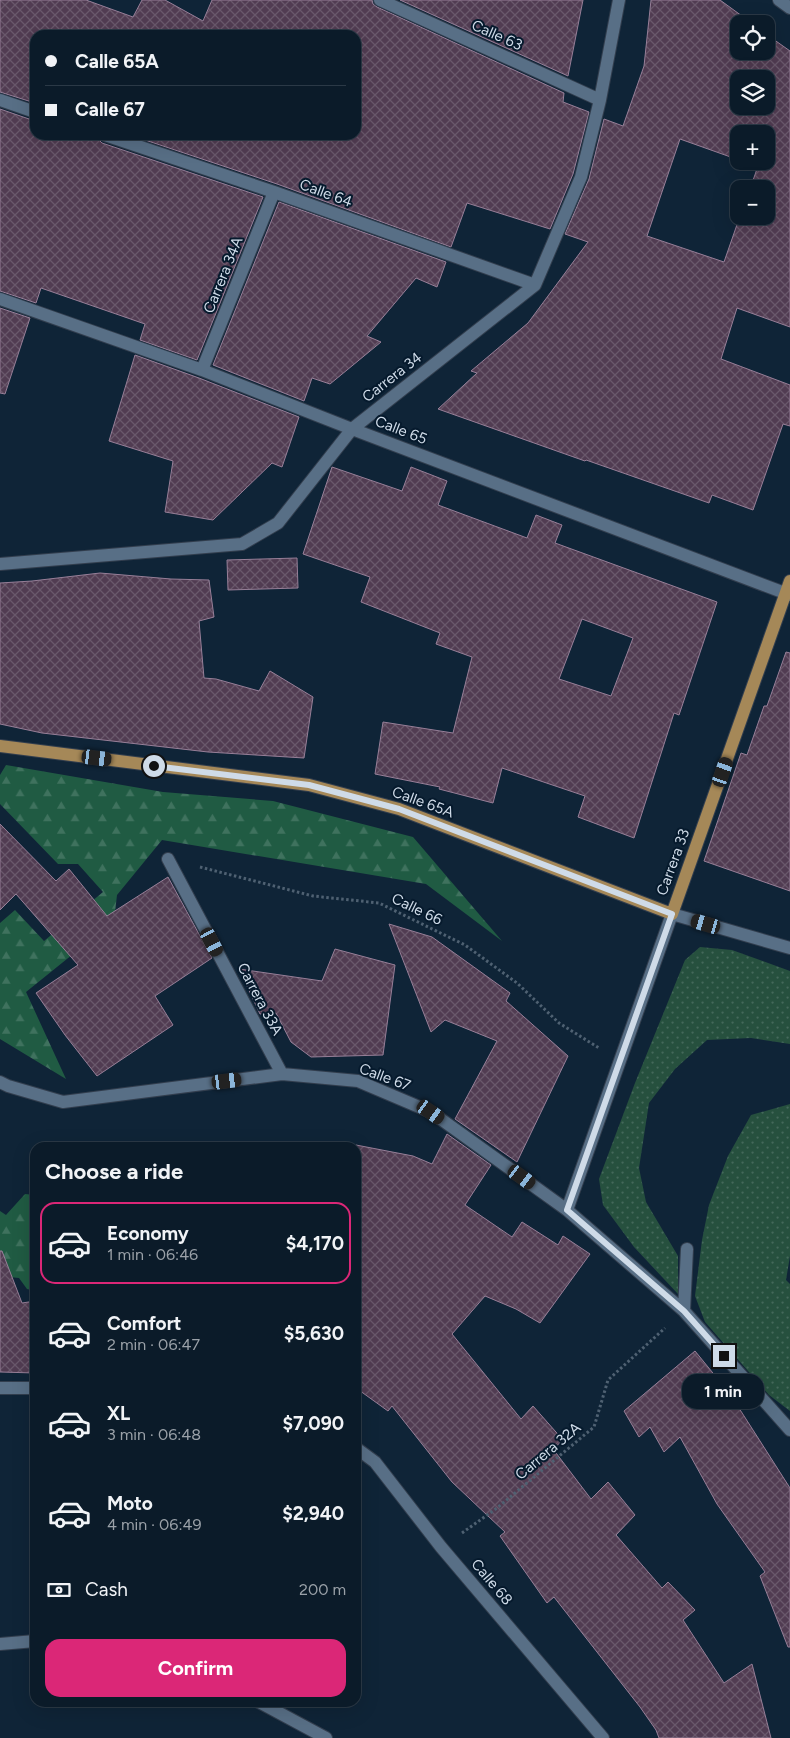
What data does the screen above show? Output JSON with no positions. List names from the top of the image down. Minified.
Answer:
{"streets":{"main road":["Calle 65A","Carrera 33"],"street":["Calle 63","Calle 64","Carrera 34A","Carrera 34","Calle 65","Carrera 33A","Calle 67","Calle 68"],"path":["Calle 66","Carrera 32A"]},"crossings":[["Calle 63","Carrera 34"],["Calle 64","Carrera 34A"],["Calle 64","Carrera 34"],["Carrera 34A","Calle 65"],["Carrera 34","Calle 65"],["Calle 65","Carrera 33"],["Calle 65A","Carrera 33"],["Carrera 33","Calle 66"],["Carrera 33","Calle 67"],["Calle 66","Carrera 33A"],["Carrera 33A","Calle 67"],["Calle 67","Carrera 32A"],["Carrera 32A","Calle 68"]],"page":{"map_buttons":["+","−"],"banner":["Calle 65A","Calle 67"],"heading":"Choose a ride","list":[{"name":"Economy","note":"1 min · 06:46","value":"$4,170"},{"name":"Comfort","note":"2 min · 06:47","value":"$5,630"},{"name":"XL","note":"3 min · 06:48","value":"$7,090"},{"name":"Moto","note":"4 min · 06:49","value":"$2,940"}],"bubble":"1 min","pay":["Cash","200 m"],"buttons":"Confirm"}}
